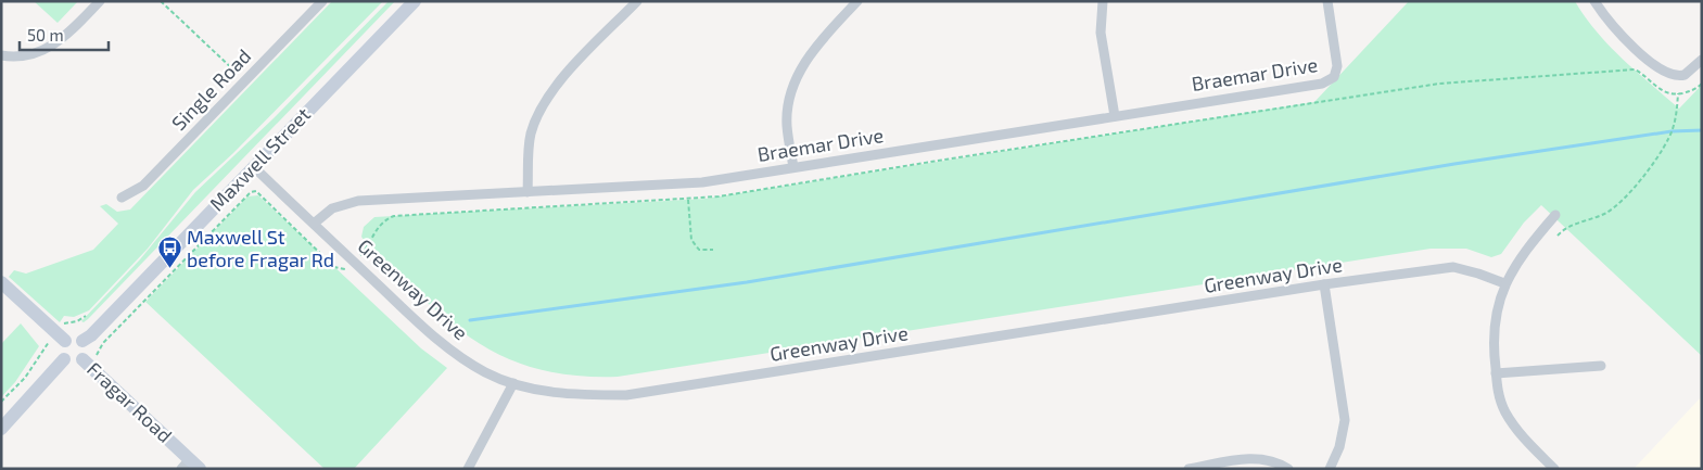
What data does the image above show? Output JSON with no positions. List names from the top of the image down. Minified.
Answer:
{"streets":{"main road":["Maxwell Street","Fragar Road"],"street":["Braemar Drive","Single Road","Greenway Drive"]},"crossings":[["Braemar Drive","Greenway Drive"],["Maxwell Street","Greenway Drive"],["Maxwell Street","Fragar Road"]],"places":{"bus stop":["Maxwell St before Fragar Rd"]},"scale_bar":"50 m"}
